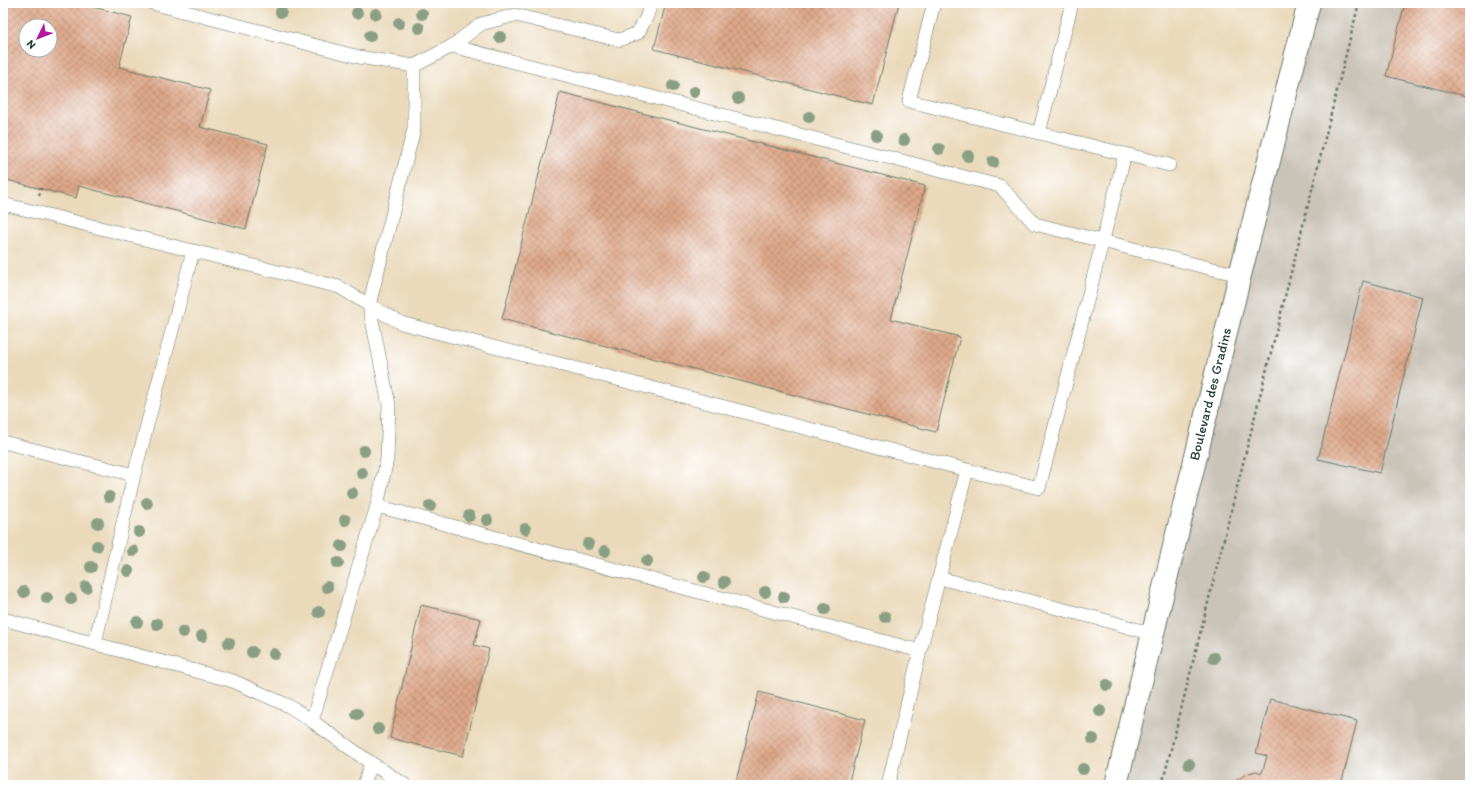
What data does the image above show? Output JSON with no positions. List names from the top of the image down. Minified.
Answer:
{"streets":{"street":["Boulevard des Gradins"]},"north":"bottom left"}
